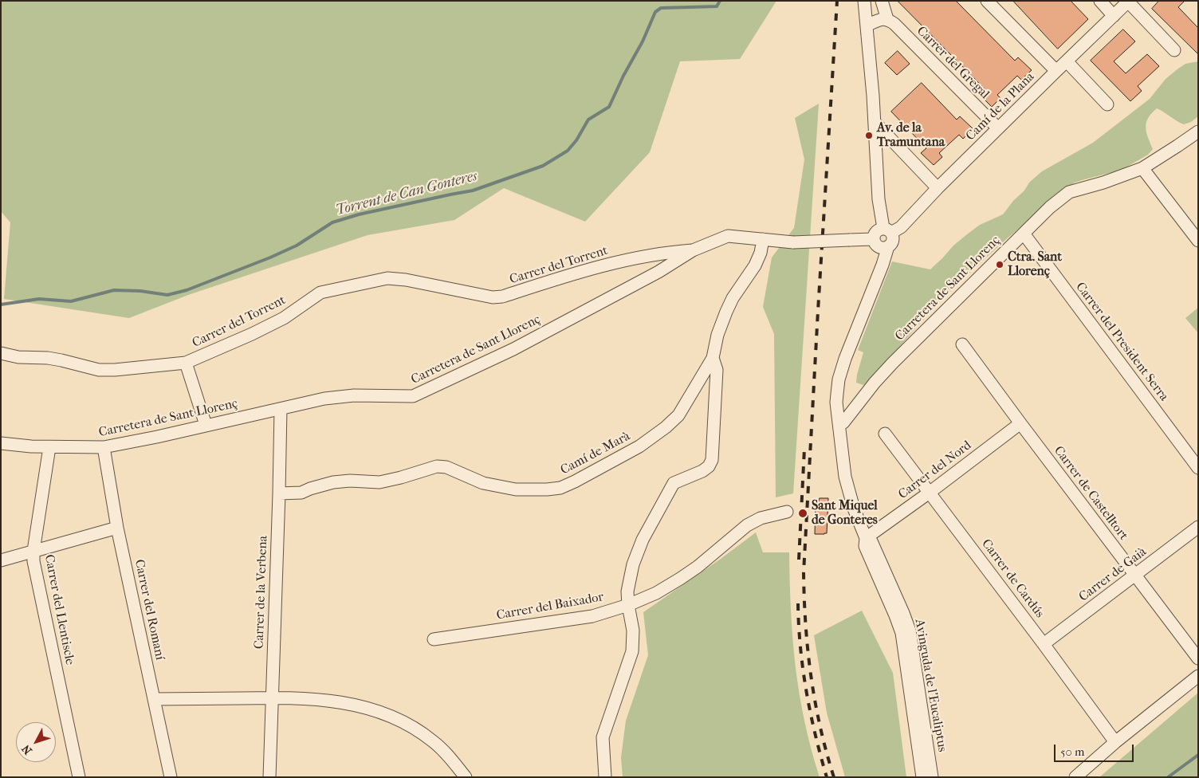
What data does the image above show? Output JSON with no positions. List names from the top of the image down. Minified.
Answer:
{"streets":{"street":["Carrer del Gregal","Camí de la Plana","Carrer del Torrent","Carretera de Sant Llorenç","Carrer del President Serra","Camí de Marà","Carrer del Nord","Carrer de Castelltort","Carrer de Gaià","Carrer de Cardús","Carrer de la Verbena","Carrer del Baixador","Carrer del Llentiscle","Carrer del Romaní","Avinguda de l'Eucaliptus"]},"crossings":[["Carrer del Gregal","Camí de la Plana"],["Camí de la Plana","Carretera de Sant Llorenç"],["Carrer del Torrent","Carretera de Sant Llorenç"],["Carretera de Sant Llorenç","Carrer del President Serra"],["Carretera de Sant Llorenç","Camí de Marà"],["Carretera de Sant Llorenç","Carrer de la Verbena"],["Carretera de Sant Llorenç","Carrer del Llentiscle"],["Carretera de Sant Llorenç","Carrer del Romaní"],["Carretera de Sant Llorenç","Avinguda de l'Eucaliptus"],["Camí de Marà","Carrer de la Verbena"],["Carrer del Nord","Carrer de Castelltort"],["Carrer del Nord","Carrer de Cardús"],["Carrer del Nord","Avinguda de l'Eucaliptus"],["Carrer de Castelltort","Carrer de Gaià"],["Carrer de Gaià","Carrer de Cardús"]],"water":["Torrent de Can Gonteres"],"places":["Av. de la Tramuntana","Ctra. Sant Llorenç","Sant Miquel de Gonteres"],"scale_bar":"50 m","north":"bottom left"}
